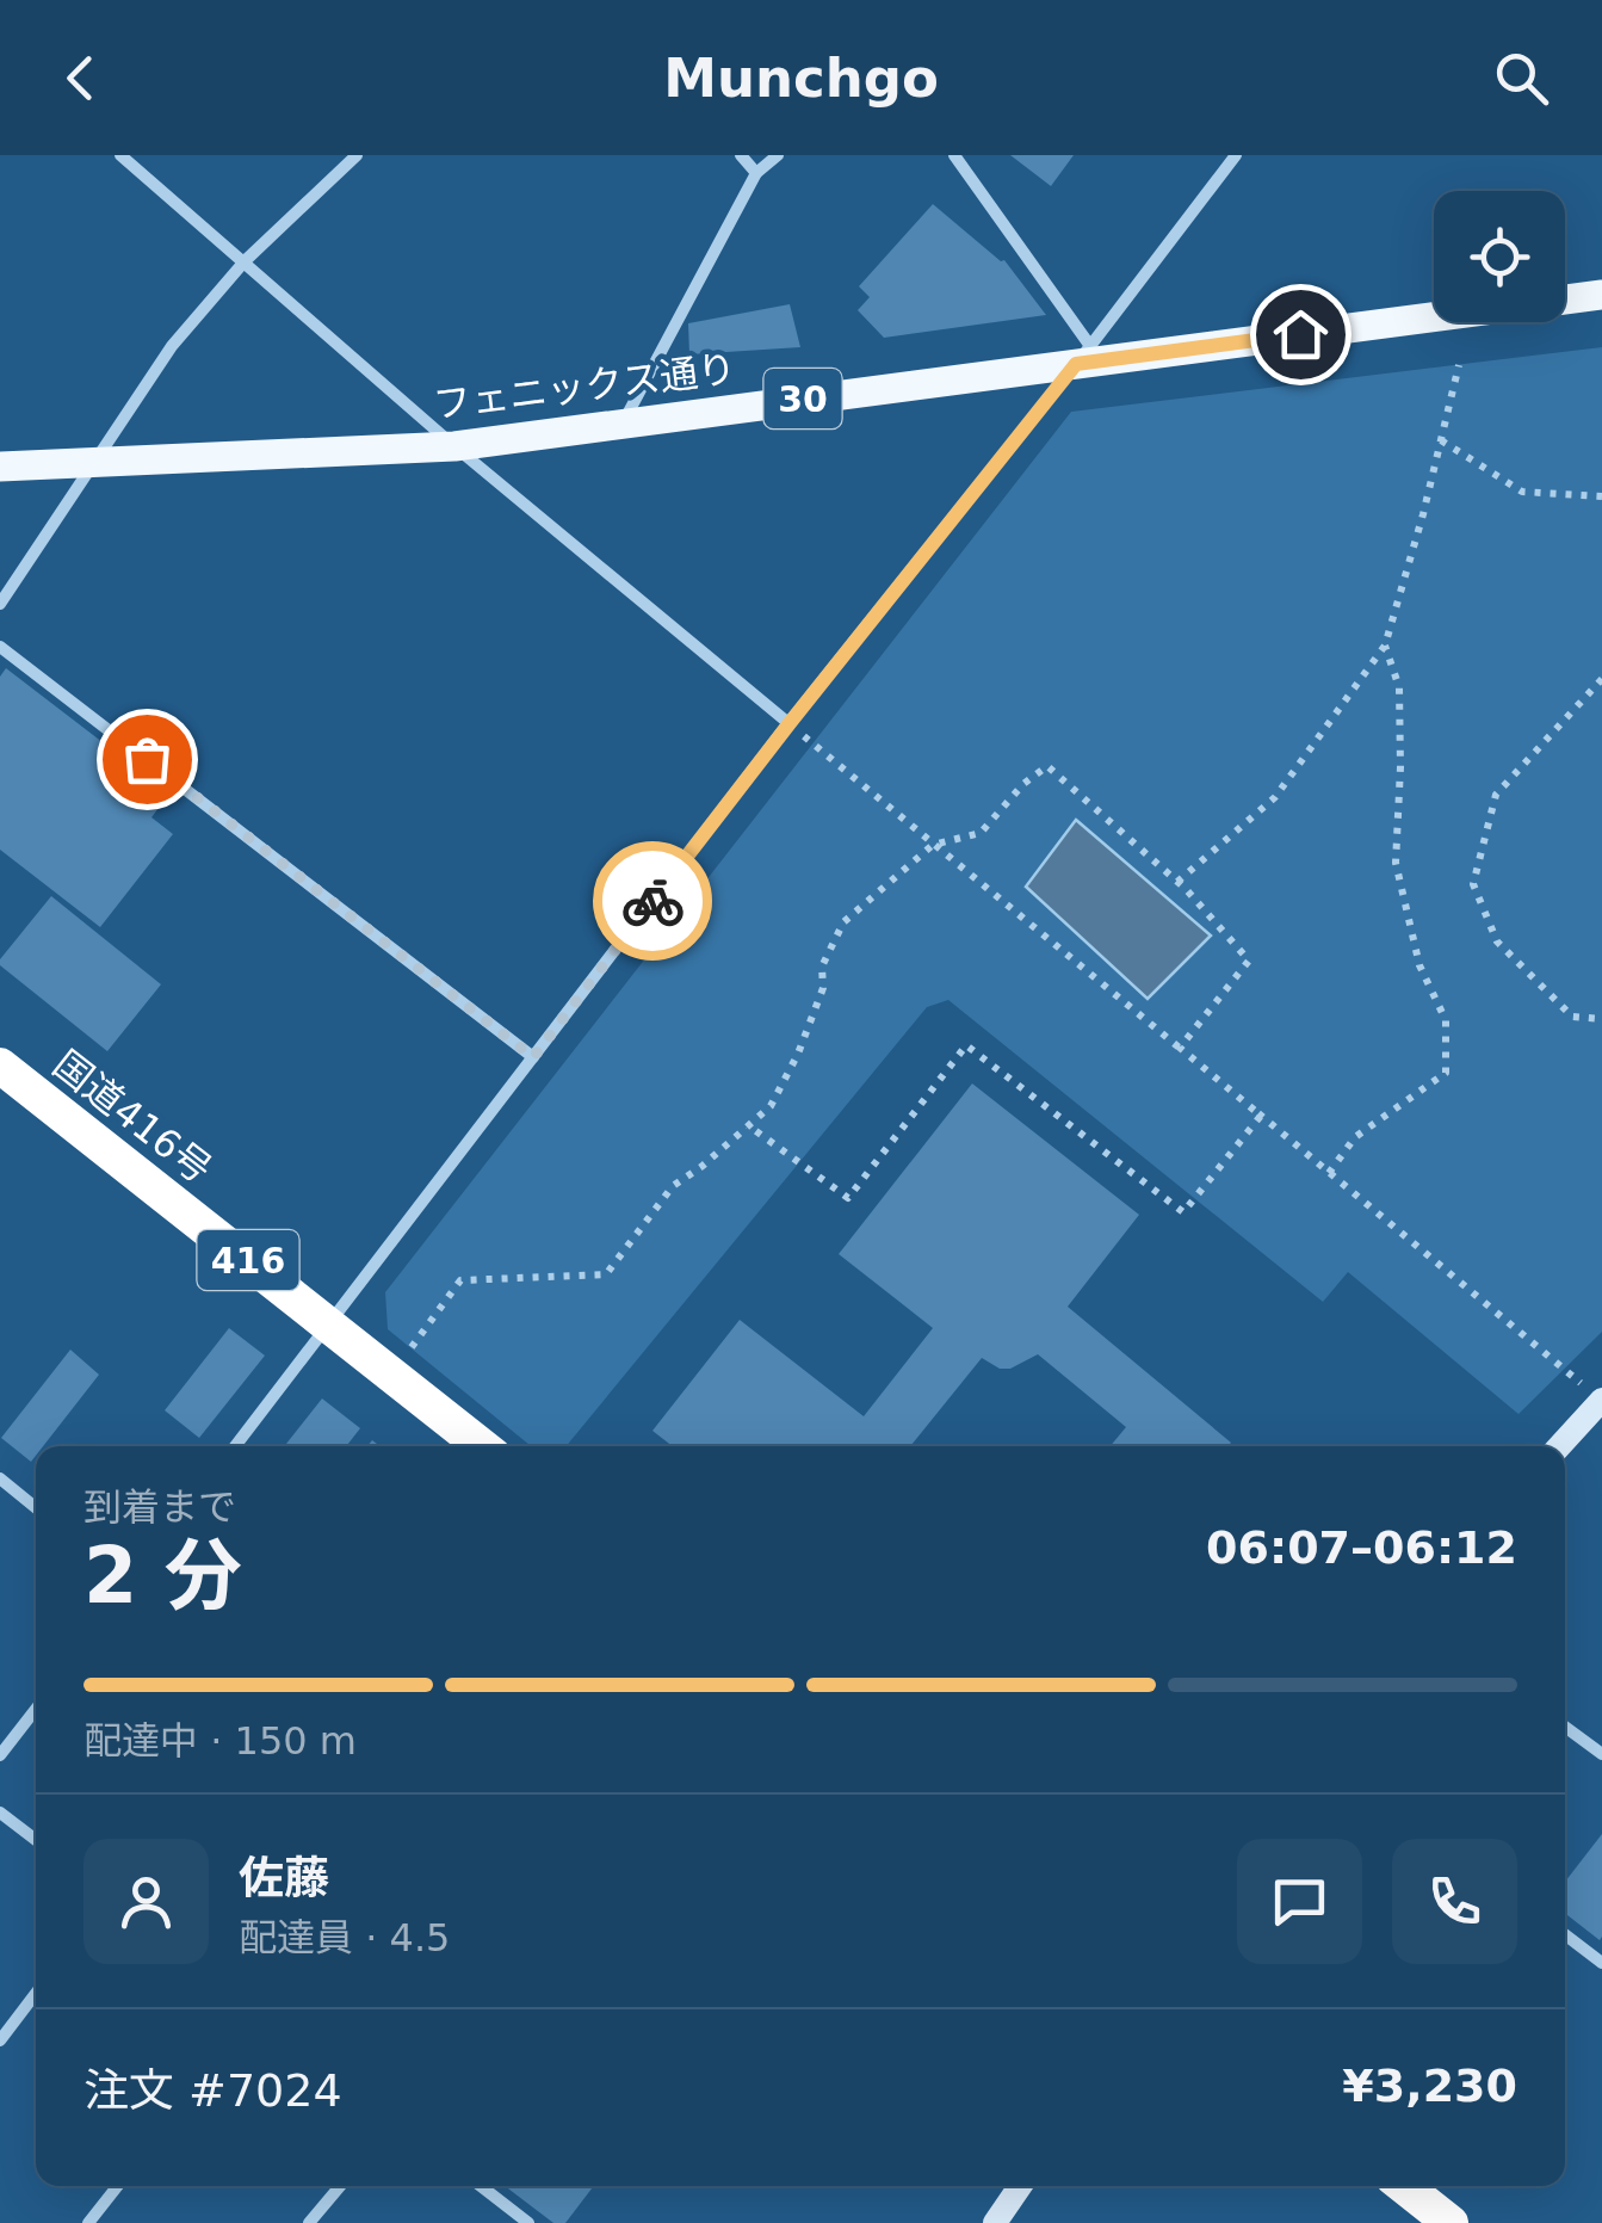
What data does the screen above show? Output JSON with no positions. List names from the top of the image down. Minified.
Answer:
{"streets":{"highway":["国道416号","416"],"main road":["フェニックス通り","30"]},"page":{"header":"Munchgo","heading":["2 分","到着まで","06:07–06:12"],"panel":["佐藤","配達員 · 4.5","注文 #7024","¥3,230"],"bar":"配達中 · 150 m"}}
